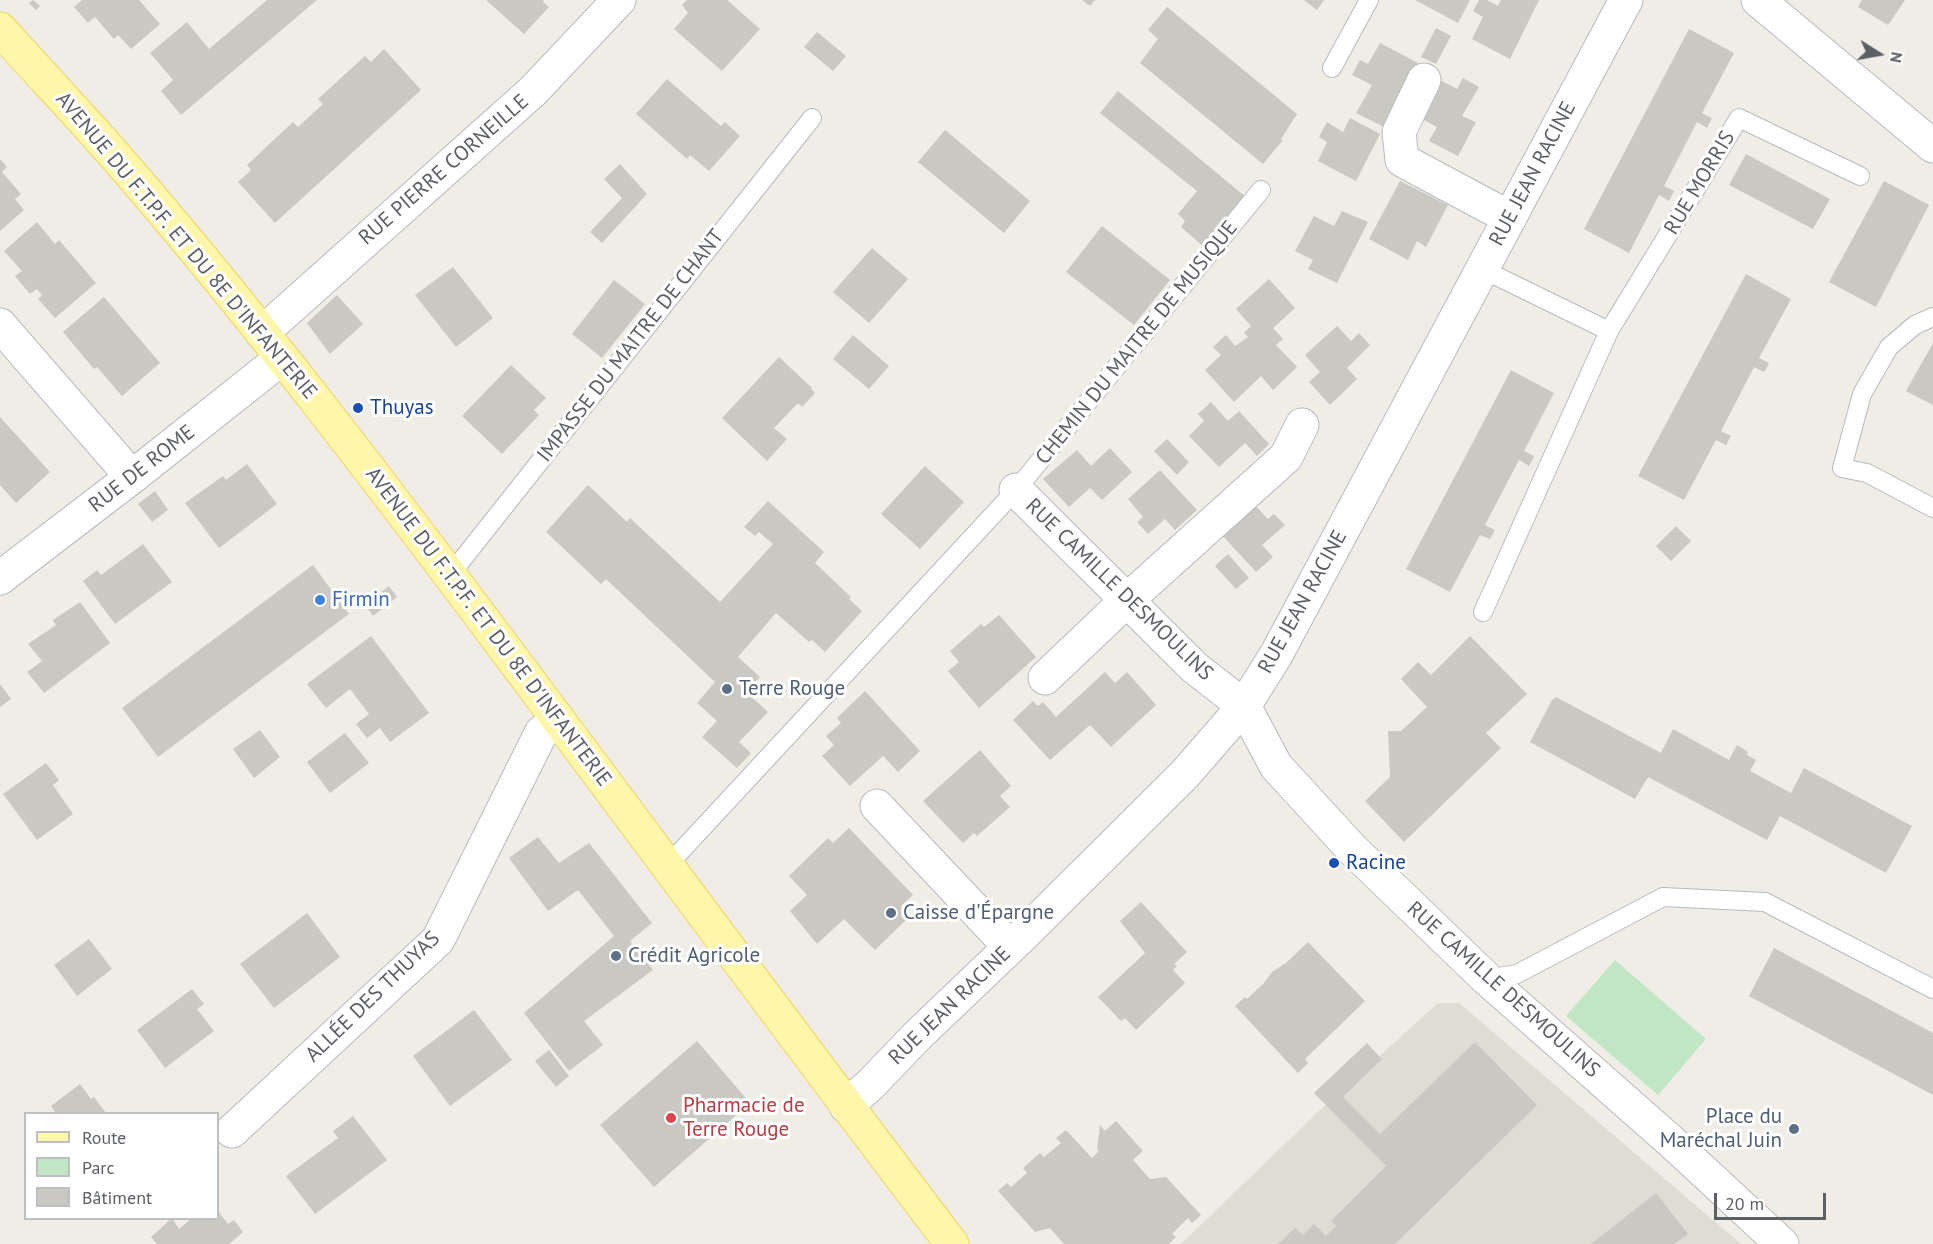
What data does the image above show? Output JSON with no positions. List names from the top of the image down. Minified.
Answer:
{"streets":{"main road":["AVENUE DU F.T.P.F. ET DU 8E D'INFANTERIE"],"street":["RUE PIERRE CORNEILLE","RUE JEAN RACINE","RUE DE ROME","RUE CAMILLE DESMOULINS","ALLÉE DES THUYAS"],"lane":["RUE MORRIS","CHEMIN DU MAITRE DE MUSIQUE","IMPASSE DU MAITRE DE CHANT"]},"crossings":[["RUE PIERRE CORNEILLE","AVENUE DU F.T.P.F. ET DU 8E D'INFANTERIE"],["RUE JEAN RACINE","AVENUE DU F.T.P.F. ET DU 8E D'INFANTERIE"],["RUE JEAN RACINE","RUE CAMILLE DESMOULINS"],["AVENUE DU F.T.P.F. ET DU 8E D'INFANTERIE","CHEMIN DU MAITRE DE MUSIQUE"],["AVENUE DU F.T.P.F. ET DU 8E D'INFANTERIE","IMPASSE DU MAITRE DE CHANT"],["AVENUE DU F.T.P.F. ET DU 8E D'INFANTERIE","RUE DE ROME"],["AVENUE DU F.T.P.F. ET DU 8E D'INFANTERIE","ALLÉE DES THUYAS"],["CHEMIN DU MAITRE DE MUSIQUE","RUE CAMILLE DESMOULINS"]],"places":["Thuyas","Firmin","Terre Rouge","Racine","Caisse d'Épargne","Crédit Agricole","Pharmacie de Terre Rouge","Place du Maréchal Juin"],"legend":["Route","Parc","Bâtiment"],"scale_bar":"20 m","north":"right"}
